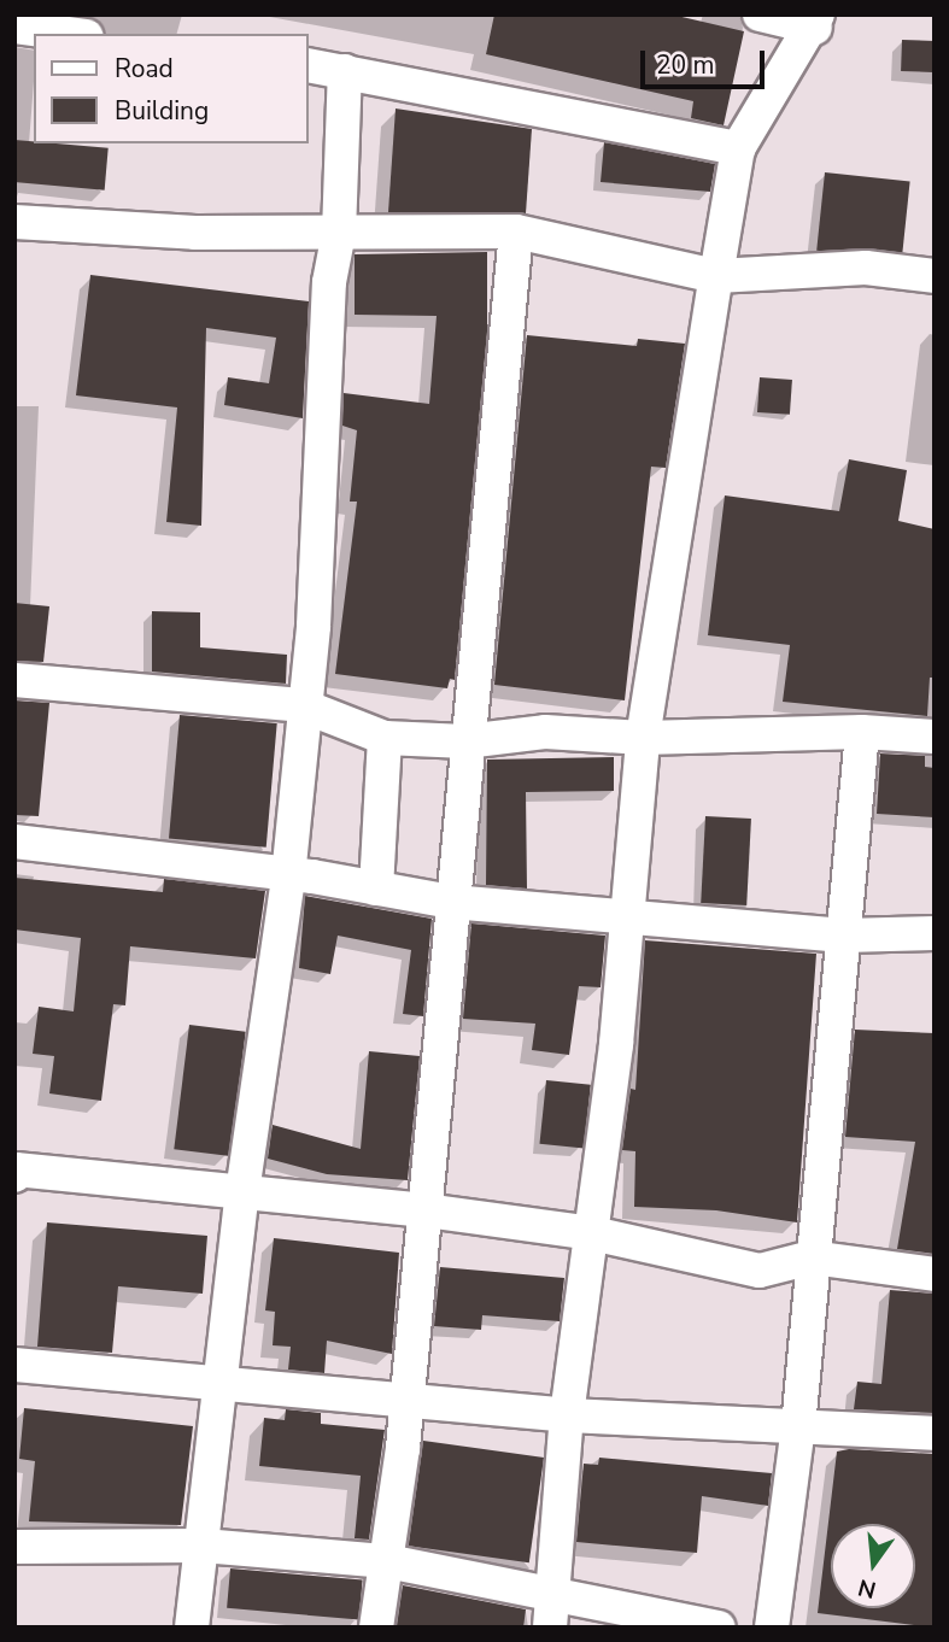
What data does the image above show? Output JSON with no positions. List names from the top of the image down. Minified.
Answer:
{"legend":["Road","Building"],"scale_bar":"20 m","north":"bottom"}
